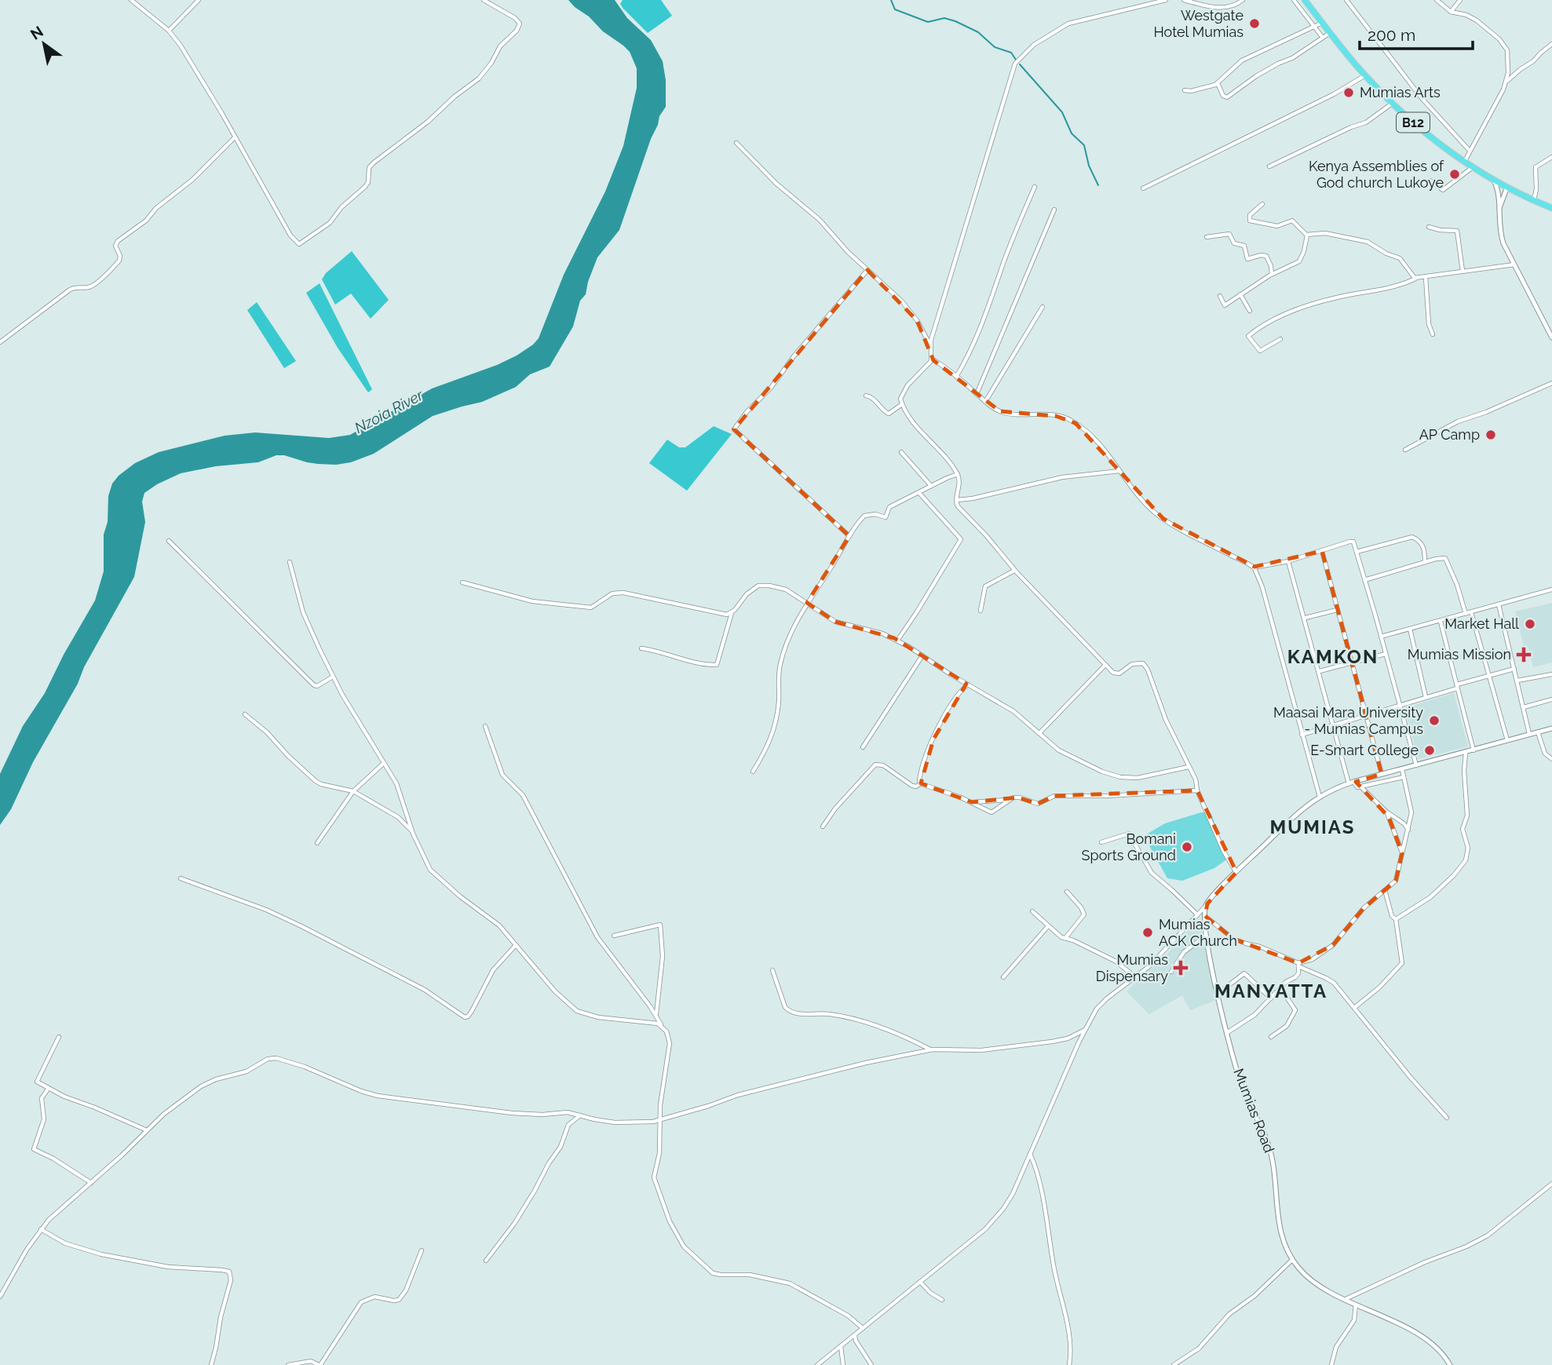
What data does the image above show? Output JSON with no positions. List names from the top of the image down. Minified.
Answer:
{"streets":{"highway":["B12"],"street":["Mumias Road"]},"districts":["KAMKON","MUMIAS","MANYATTA"],"water":["Nzoia River"],"places":{"other":["Westgate Hotel Mumias","Mumias Arts","Kenya Assemblies of God church Lukoye","AP Camp","Market Hall","Maasai Mara University - Mumias Campus","E-Smart College","Bomani Sports Ground","Mumias ACK Church"],"health":["Mumias Mission","Mumias Dispensary"]},"scale_bar":"200 m","north":"top left"}
